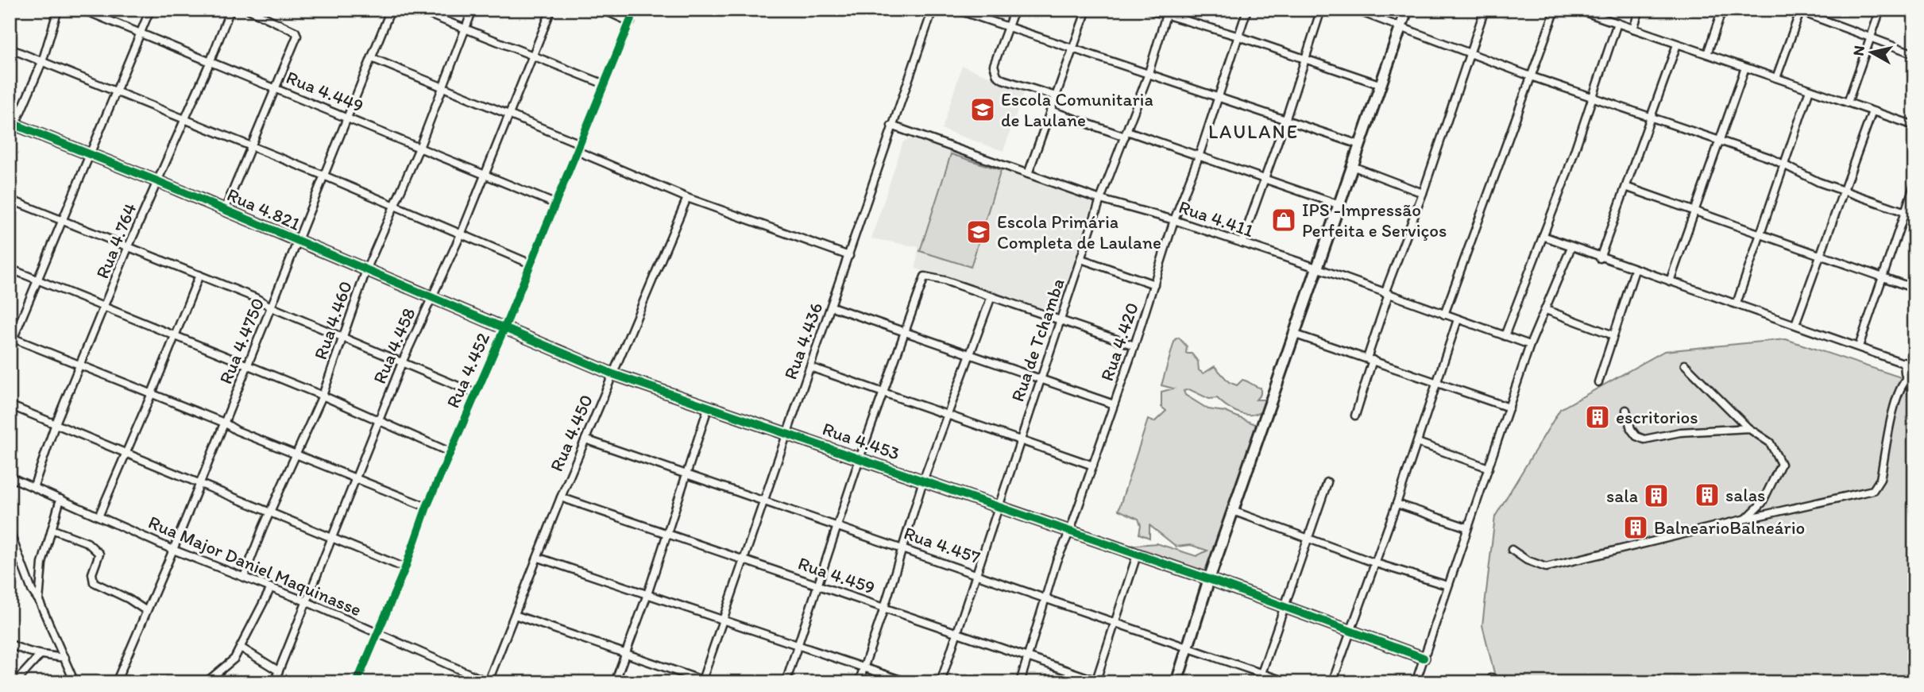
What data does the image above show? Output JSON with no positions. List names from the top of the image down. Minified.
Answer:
{"streets":{"street":["Rua 4.449","Rua 4.821","Rua 4.411","Rua 4.764","Rua 4.460","Rua de Tchamba","Rua 4.4750","Rua 4.436","Rua 4.420","Rua 4.458","Rua 4.452","Rua 4.450","Rua 4.453","Rua 4.457","Rua Major Daniel Maquinasse","Rua 4.459"]},"crossings":[["Rua 4.449","Rua 4.764"],["Rua 4.449","Rua 4.460"],["Rua 4.449","Rua 4.4750"],["Rua 4.449","Rua 4.458"],["Rua 4.449","Rua 4.452"],["Rua 4.821","Rua 4.764"],["Rua 4.821","Rua 4.460"],["Rua 4.821","Rua 4.4750"],["Rua 4.821","Rua 4.458"],["Rua 4.821","Rua 4.452"],["Rua 4.821","Rua 4.453"],["Rua 4.411","Rua de Tchamba"],["Rua 4.411","Rua 4.436"],["Rua 4.411","Rua 4.420"],["Rua 4.764","Rua Major Daniel Maquinasse"],["Rua 4.460","Rua Major Daniel Maquinasse"],["Rua de Tchamba","Rua 4.453"],["Rua de Tchamba","Rua 4.457"],["Rua de Tchamba","Rua 4.459"],["Rua 4.4750","Rua Major Daniel Maquinasse"],["Rua 4.436","Rua 4.453"],["Rua 4.436","Rua 4.457"],["Rua 4.436","Rua 4.459"],["Rua 4.420","Rua 4.453"],["Rua 4.420","Rua 4.457"],["Rua 4.420","Rua 4.459"],["Rua 4.458","Rua Major Daniel Maquinasse"],["Rua 4.452","Rua 4.453"],["Rua 4.452","Rua Major Daniel Maquinasse"],["Rua 4.450","Rua 4.453"],["Rua 4.450","Rua 4.457"],["Rua 4.450","Rua Major Daniel Maquinasse"],["Rua 4.450","Rua 4.459"]],"districts":["LAULANE"],"places":{"school or university":["Escola Comunitaria de Laulane","Escola Primária Completa de Laulane"],"shop":["IPS -Impressão Perfeita e Serviços"],"building":["escritorios","salas","sala","BalnearioBalneário"]},"north":"left"}
